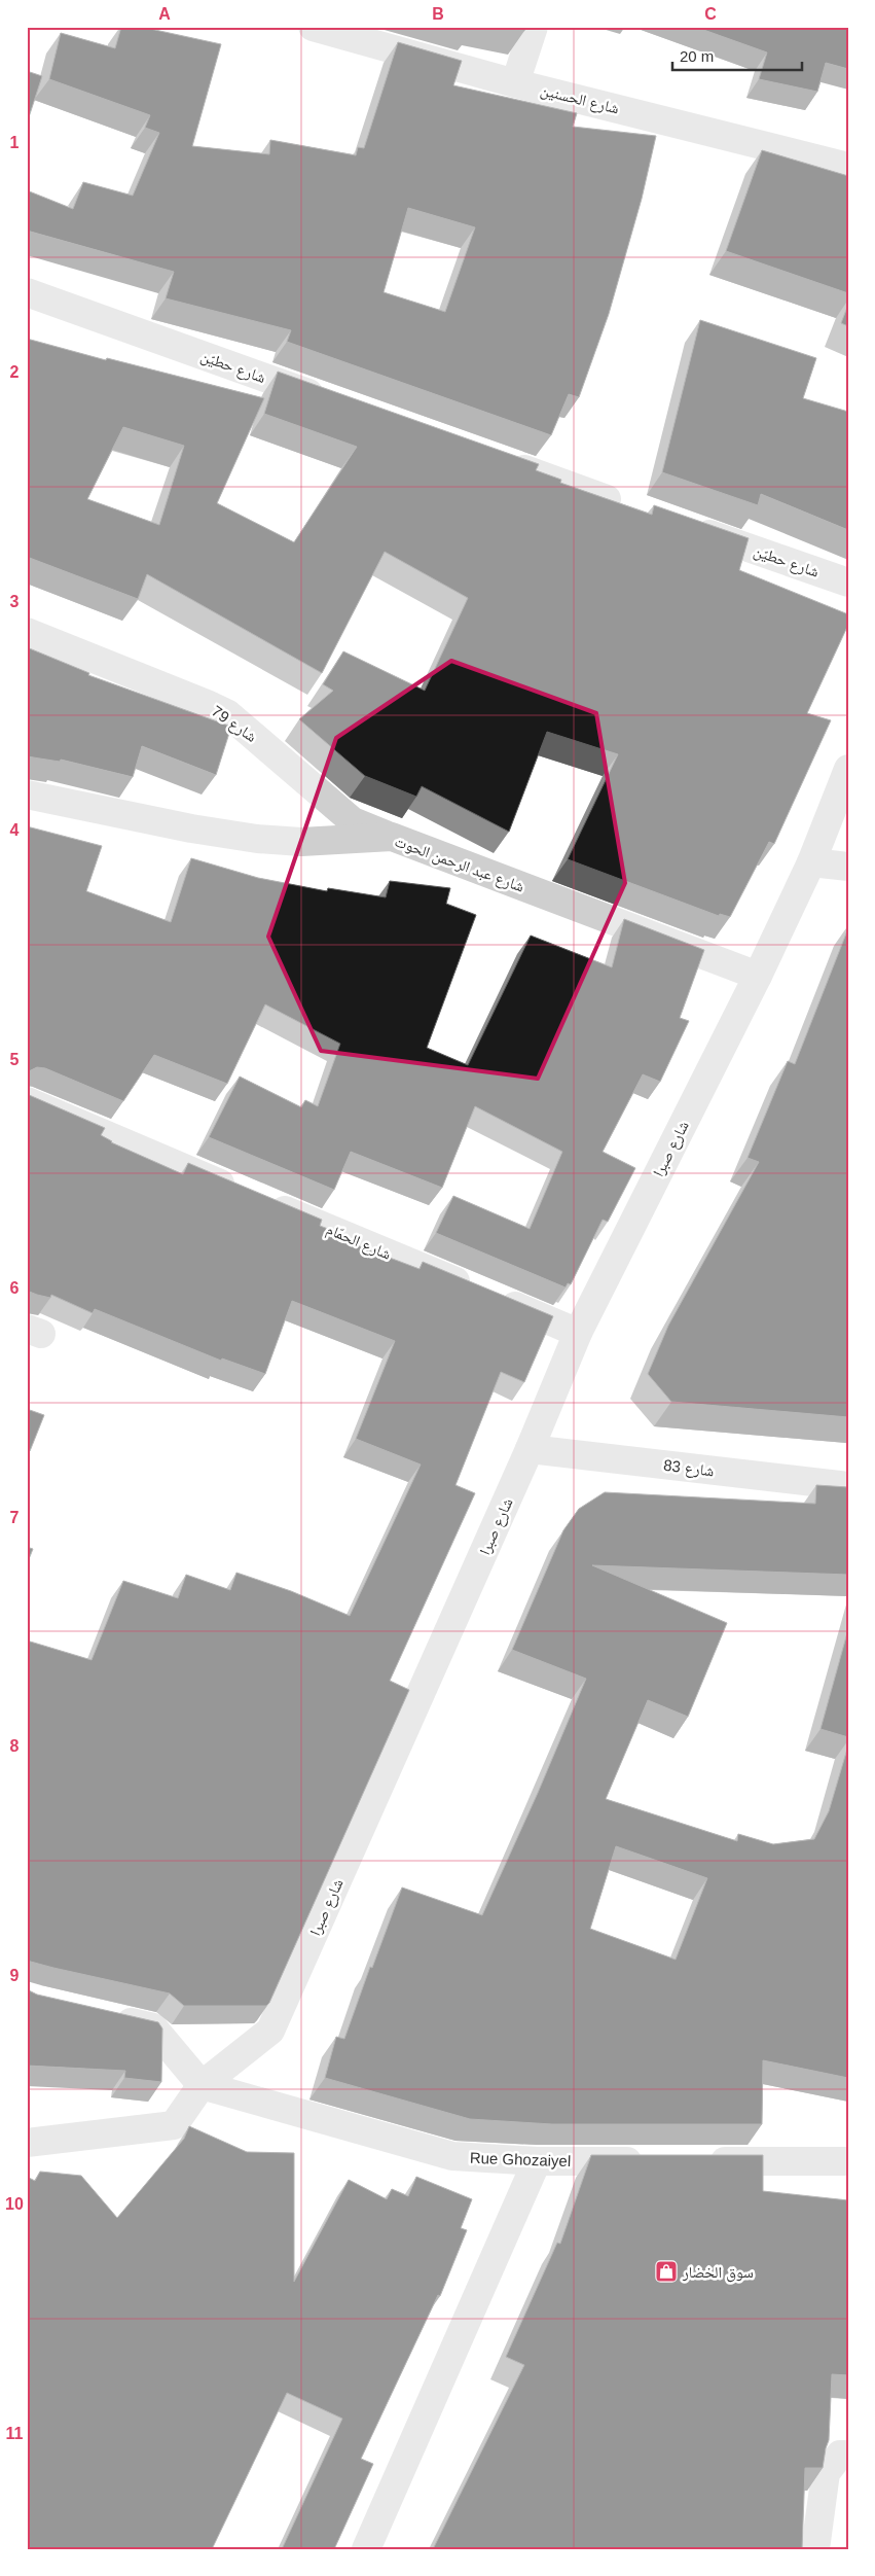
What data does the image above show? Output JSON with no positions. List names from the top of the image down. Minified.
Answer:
{"streets":{"street":["شارع الحسنين","شارع حطيّن","شارع 79","شارع عبد الرحمن الحوت","شارع صبرا","شارع الحمّام","شارع 83","Rue Ghozaiyel"]},"crossings":[["شارع 79","شارع عبد الرحمن الحوت"],["شارع عبد الرحمن الحوت","شارع صبرا"],["شارع صبرا","شارع الحمّام"],["شارع صبرا","شارع 83"],["شارع صبرا","Rue Ghozaiyel"]],"places":{"shop":["سوق الخضار"]},"scale_bar":"20 m","grid":{"columns":["A","B","C"],"rows":["1","2","3","4","5","6","7","8","9","10","11"]}}
